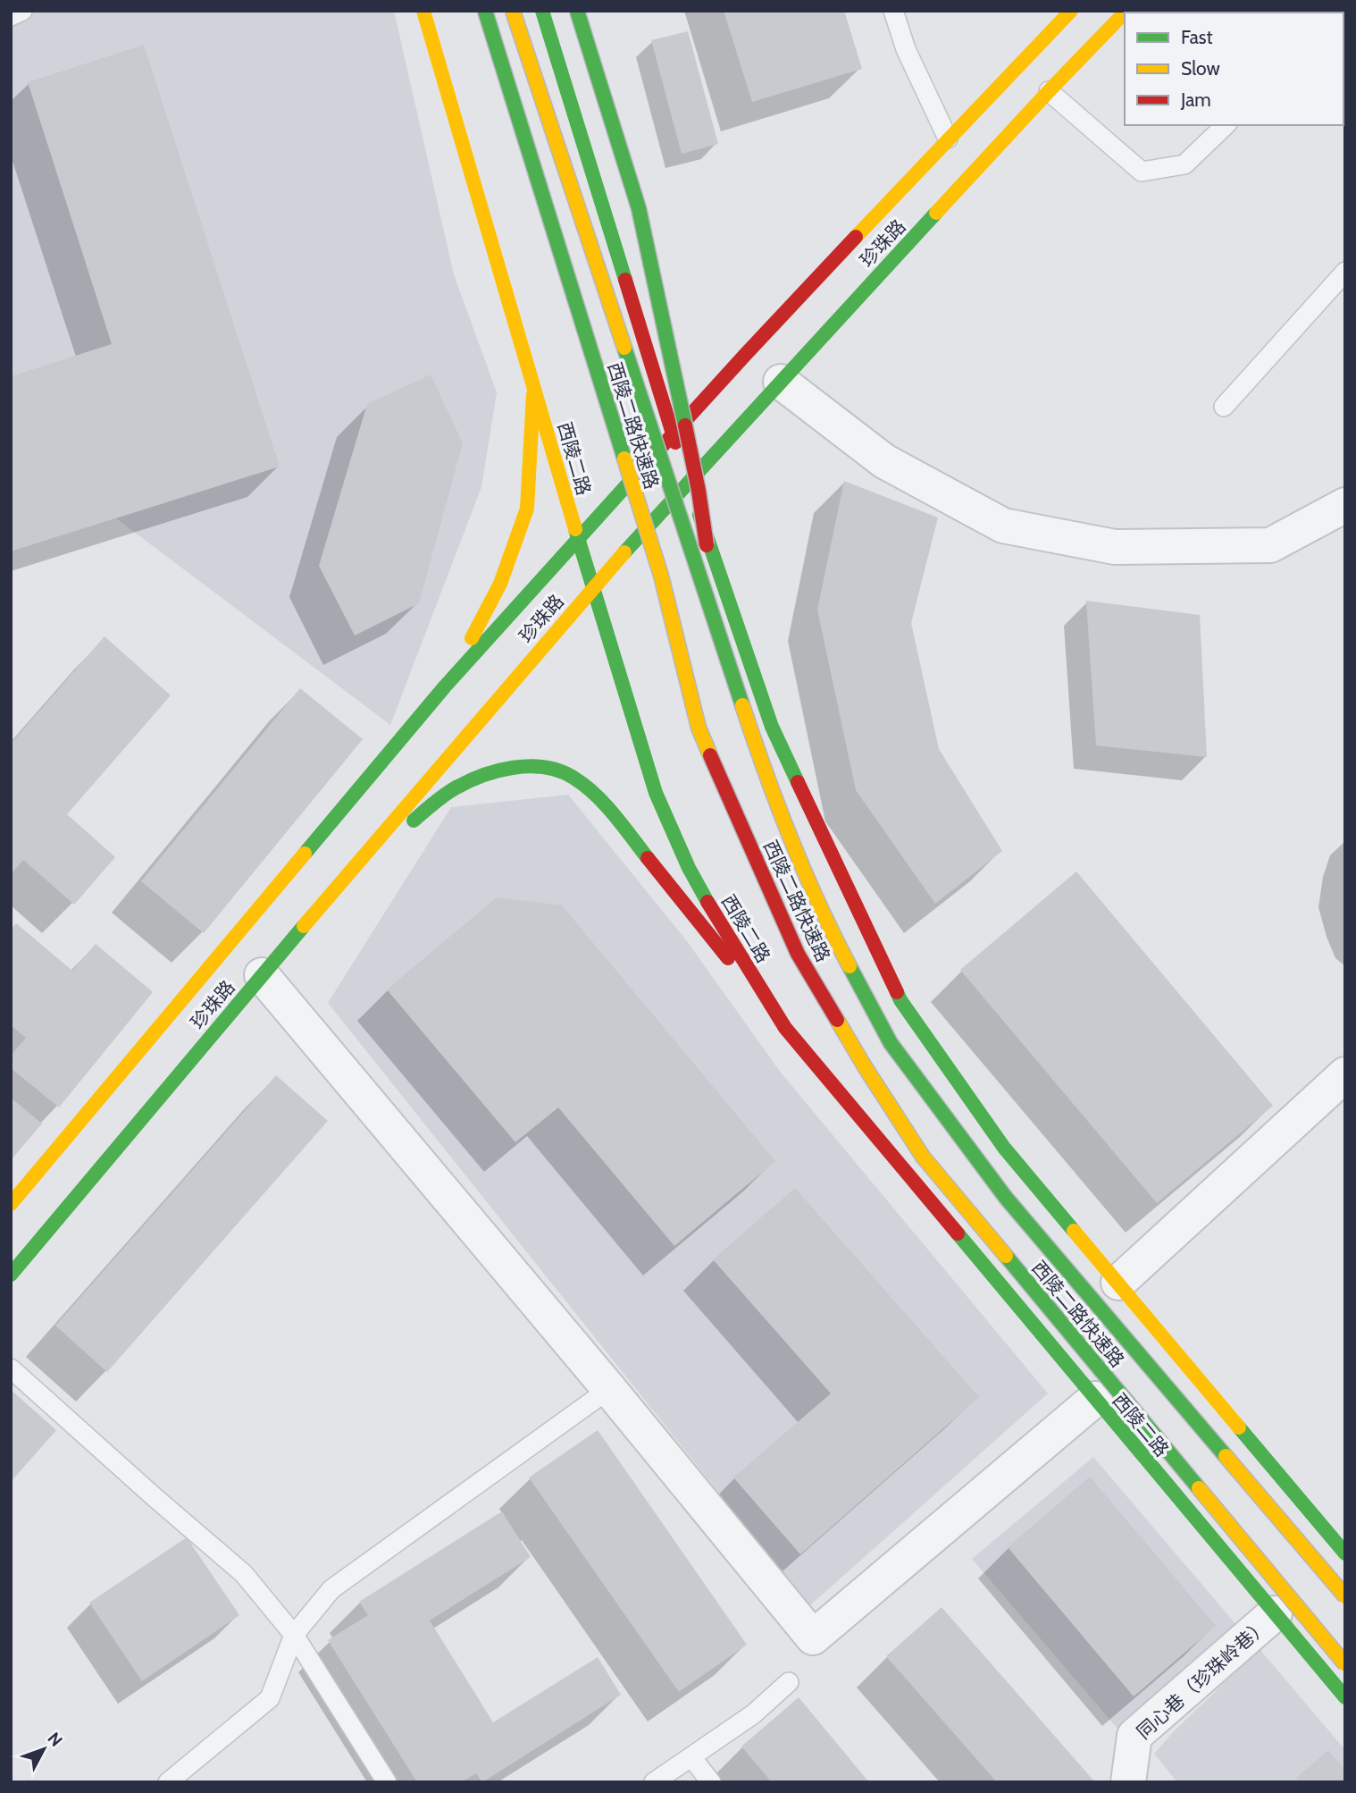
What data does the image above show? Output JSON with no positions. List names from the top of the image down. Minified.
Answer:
{"streets":{"main road":["珍珠路","西陵二路快速路","西陵二路"],"street":["同心巷（珍珠岭巷）"]},"crossings":[["珍珠路","西陵二路"],["西陵二路","同心巷（珍珠岭巷）"]],"legend":["Fast","Slow","Jam"],"north":"top right"}
